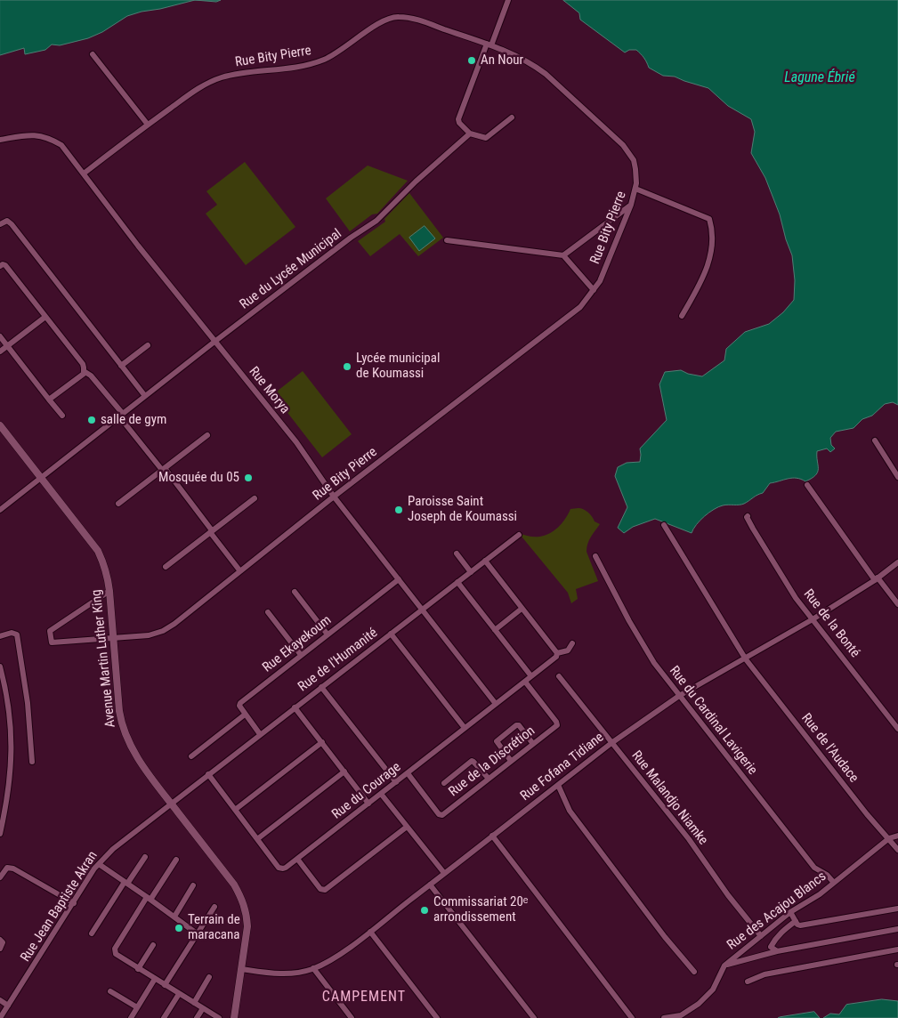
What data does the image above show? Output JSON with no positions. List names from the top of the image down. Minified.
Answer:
{"streets":{"street":["Rue Bity Pierre","Rue du Lycée Municipal","Rue Morya","Rue de la Bonté","Rue Ekayekoum","Avenue Martin Luther King","Rue de l'Humanité","Rue du Cardinal Lavigerie","Rue de l'Audace","Rue de la Discrétion","Rue Fofana Tidiane","Rue du Courage","Rue Malandjo Niamke","Rue Jean Baptiste Akran","Rue des Acajou Blancs"]},"crossings":[["Rue Bity Pierre","Rue Morya"],["Rue Bity Pierre","Avenue Martin Luther King"],["Rue du Lycée Municipal","Rue Morya"],["Rue du Lycée Municipal","Avenue Martin Luther King"],["Rue Morya","Rue Ekayekoum"],["Rue Morya","Rue de l'Humanité"],["Rue Morya","Rue du Courage"],["Rue de la Bonté","Rue Fofana Tidiane"],["Avenue Martin Luther King","Rue de l'Humanité"],["Avenue Martin Luther King","Rue Fofana Tidiane"],["Avenue Martin Luther King","Rue Jean Baptiste Akran"],["Rue de l'Humanité","Rue du Courage"],["Rue de l'Humanité","Rue Jean Baptiste Akran"],["Rue du Cardinal Lavigerie","Rue Fofana Tidiane"],["Rue du Cardinal Lavigerie","Rue des Acajou Blancs"],["Rue de l'Audace","Rue Fofana Tidiane"],["Rue de l'Audace","Rue des Acajou Blancs"],["Rue de la Discrétion","Rue du Courage"],["Rue Fofana Tidiane","Rue Malandjo Niamke"],["Rue Malandjo Niamke","Rue des Acajou Blancs"]],"districts":["CAMPEMENT"],"water":["Lagune Ébrié"],"places":["An Nour","Lycée municipal de Koumassi","salle de gym","Mosquée du 05","Paroisse Saint Joseph de Koumassi","Commissariat 20ᵉ arrondissement","Terrain de maracana"]}
